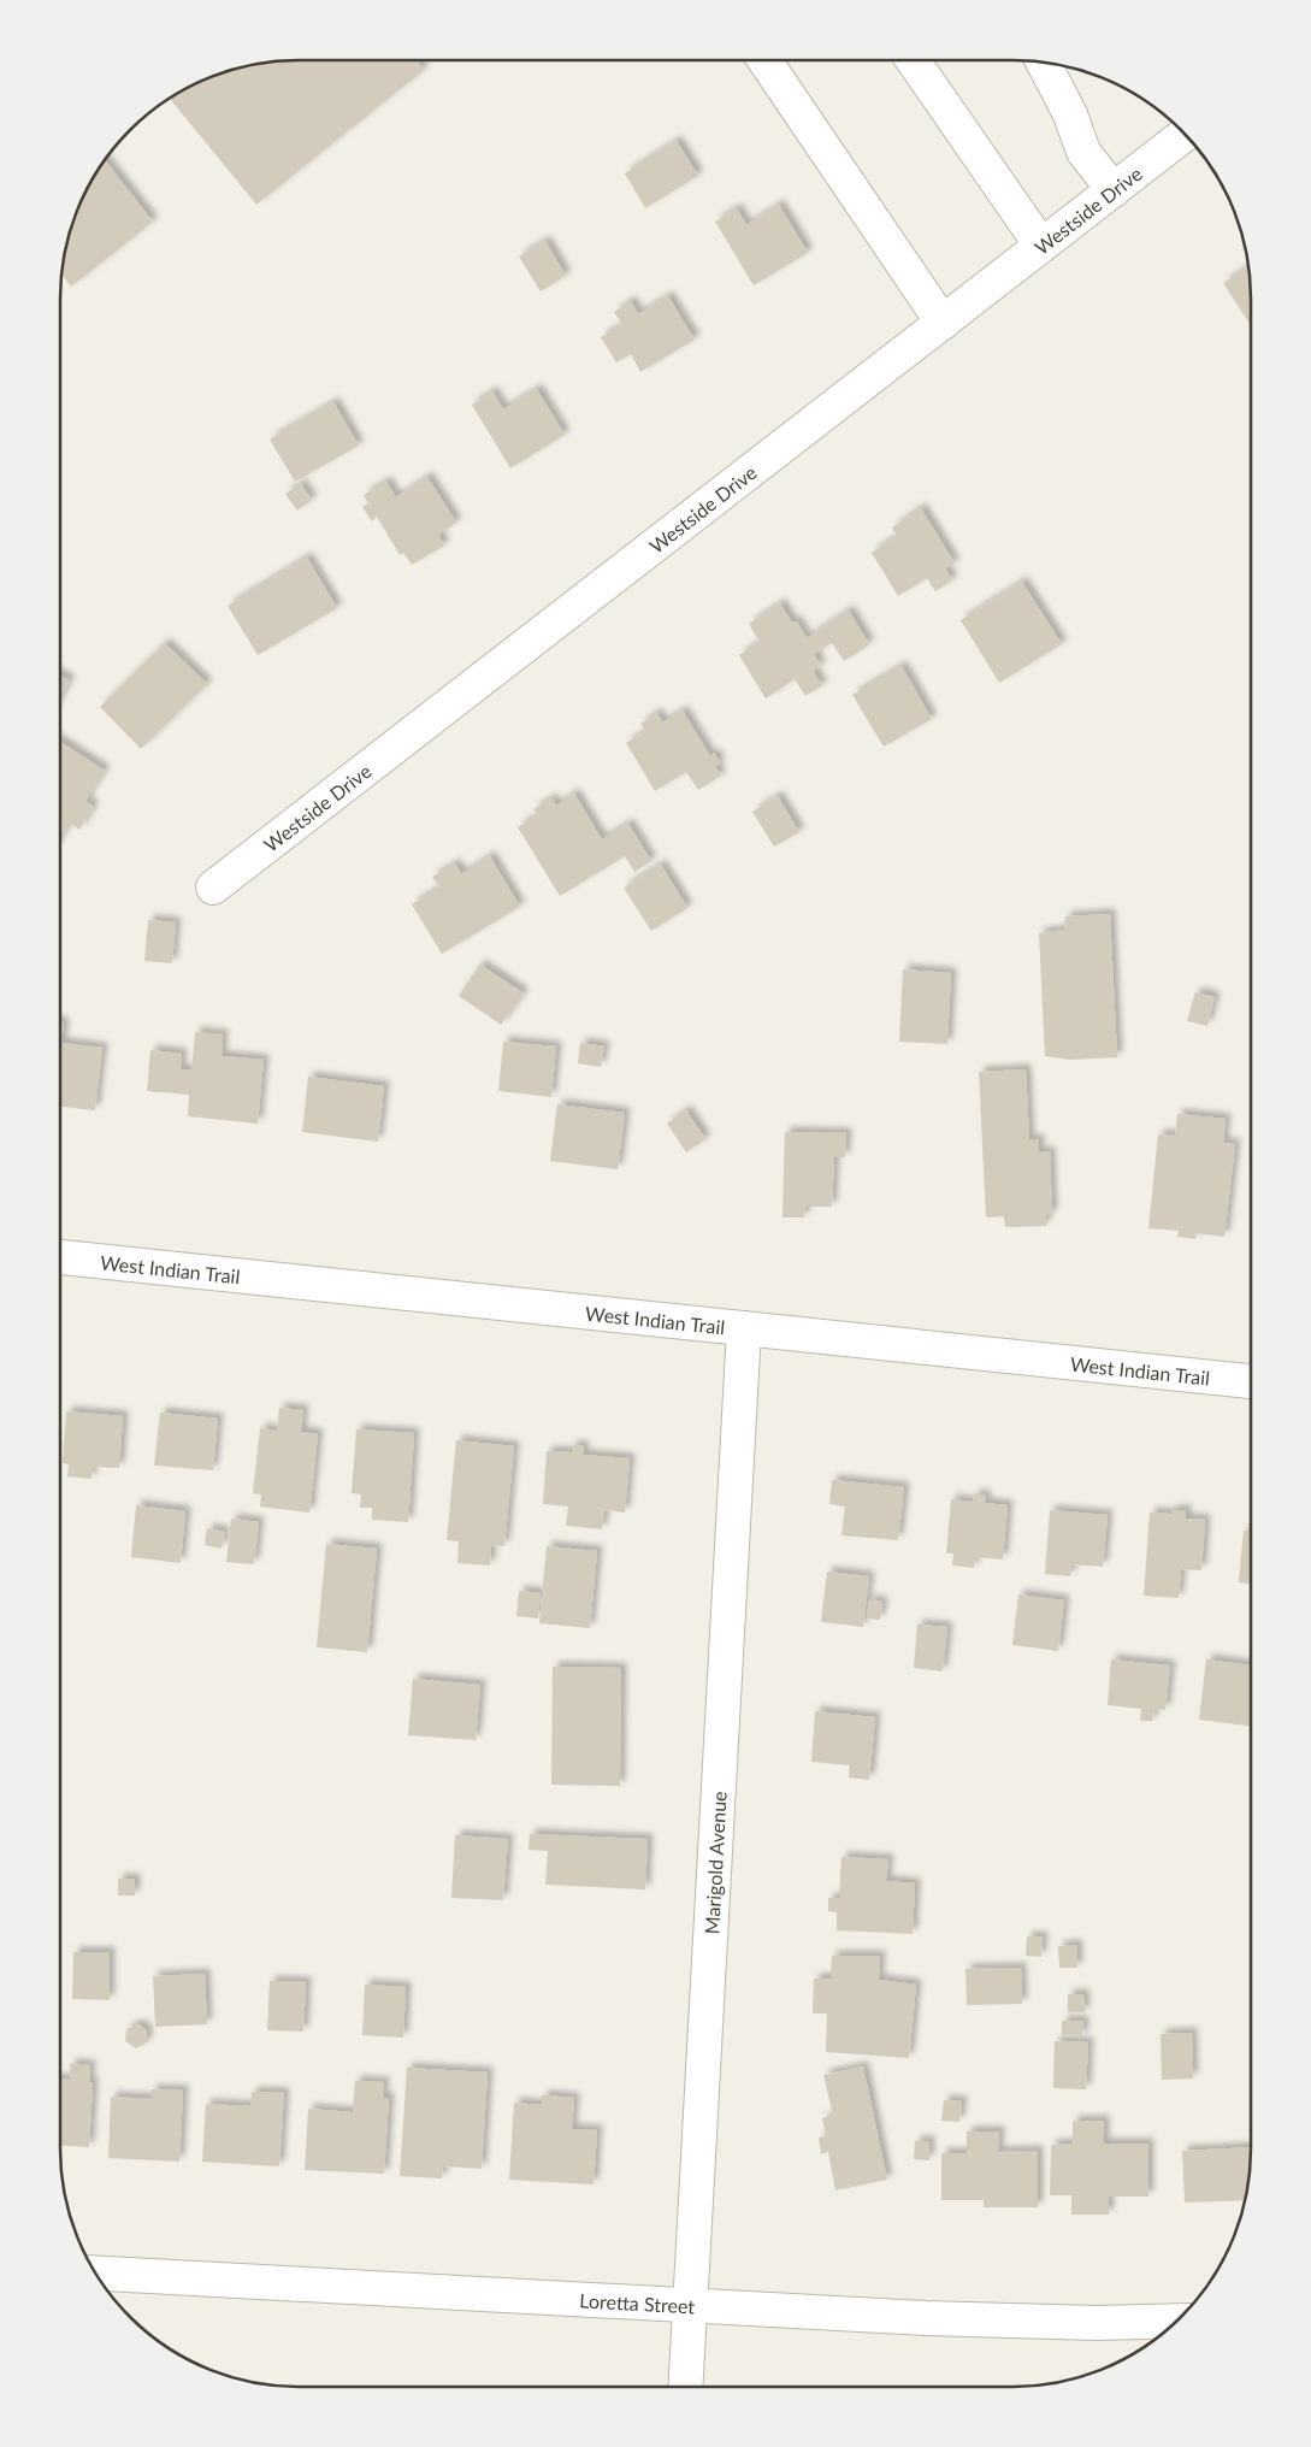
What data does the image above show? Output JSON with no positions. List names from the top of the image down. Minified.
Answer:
{"streets":{"street":["Westside Drive","West Indian Trail","Marigold Avenue","Loretta Street"]},"crossings":[["West Indian Trail","Marigold Avenue"],["Marigold Avenue","Loretta Street"]]}
